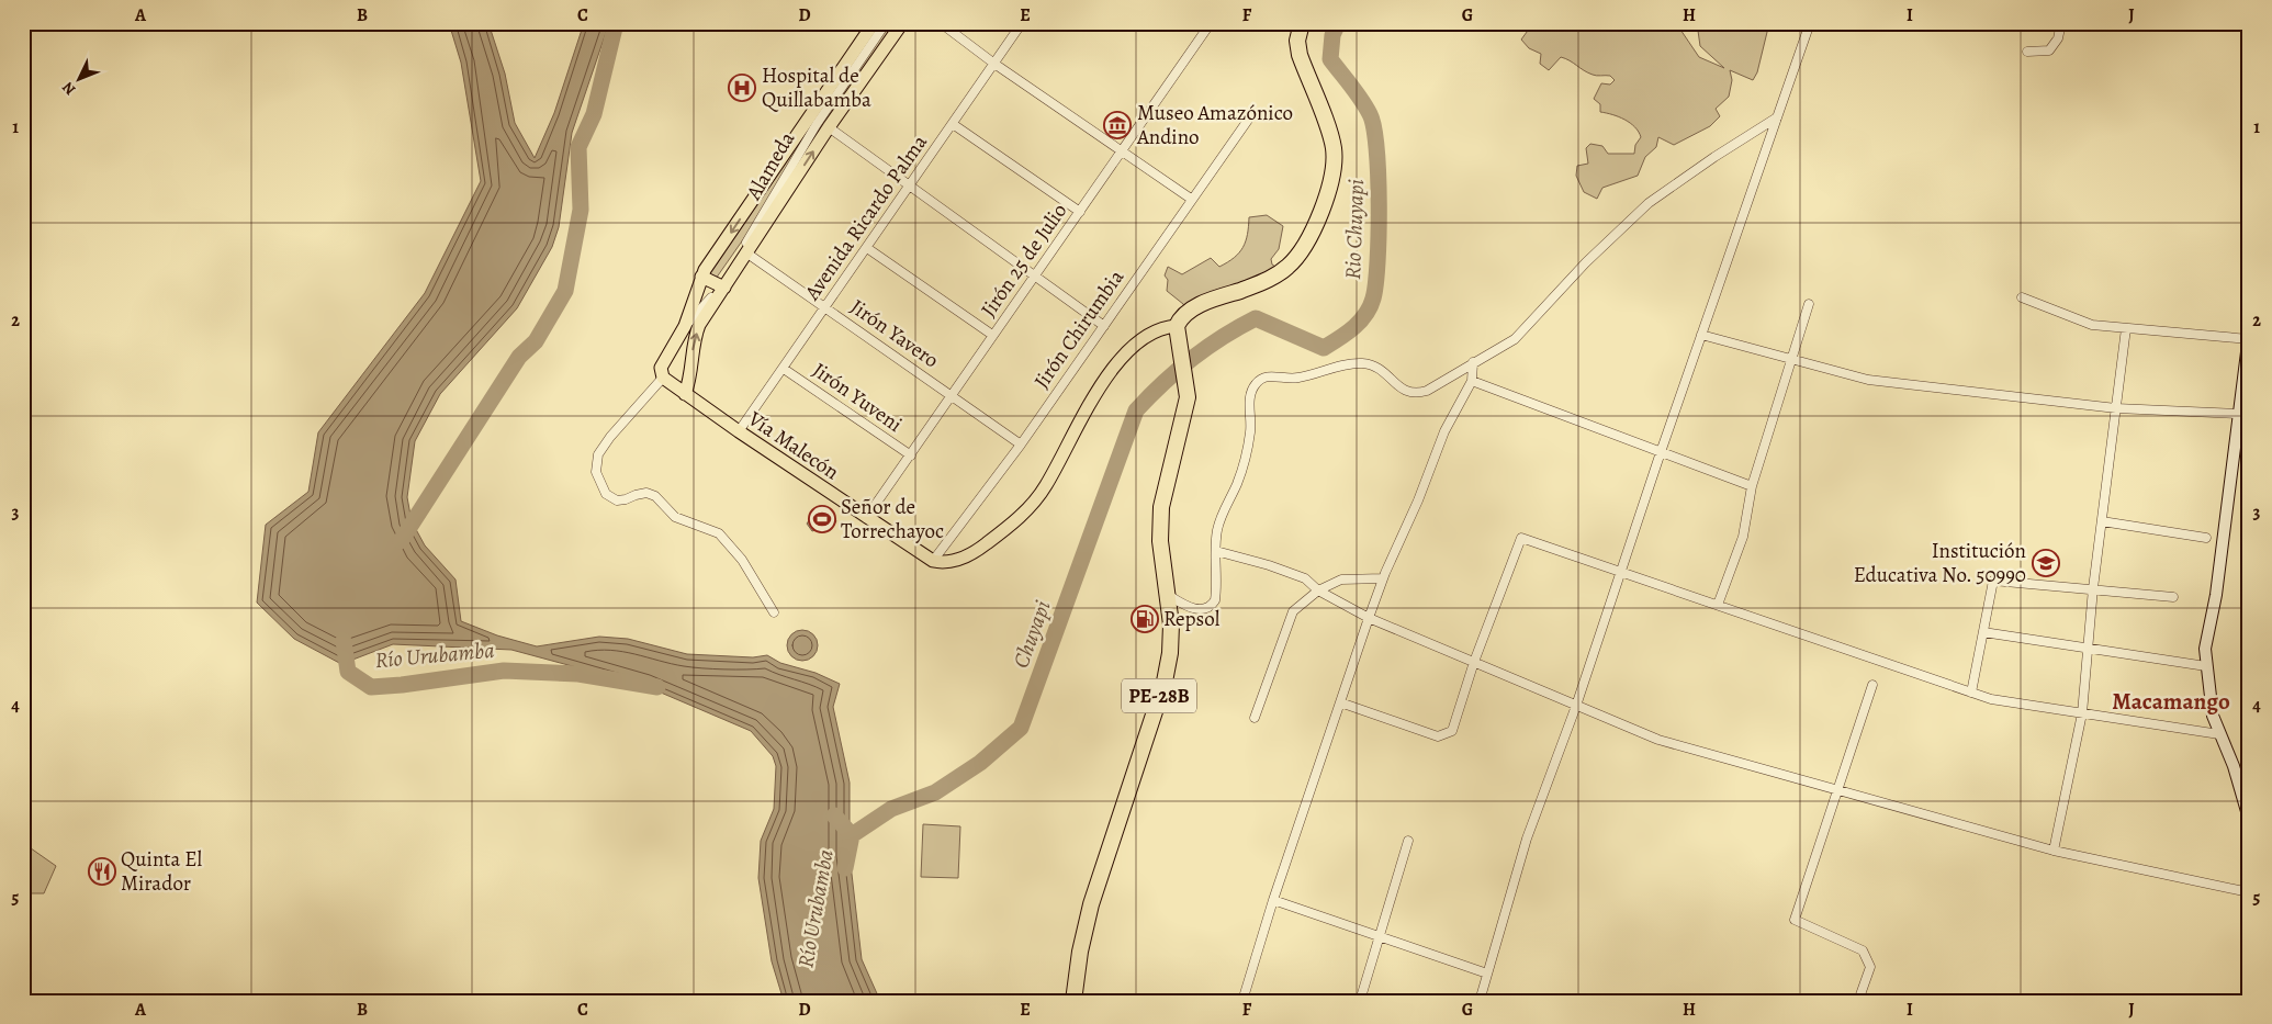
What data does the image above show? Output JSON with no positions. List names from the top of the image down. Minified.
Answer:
{"streets":{"highway":["PE-28B"],"main road":["Vía Malecón"],"street":["Alameda","Avenida Ricardo Palma","Jirón 25 de Julio","Jirón Chirumbia","Jirón Yavero","Jirón Yuveni"]},"crossings":[["Avenida Ricardo Palma","Jirón Yavero"],["Avenida Ricardo Palma","Jirón Yuveni"],["Avenida Ricardo Palma","Vía Malecón"],["Jirón 25 de Julio","Jirón Yavero"],["Jirón 25 de Julio","Jirón Yuveni"],["Jirón 25 de Julio","Vía Malecón"],["Jirón Chirumbia","Jirón Yavero"],["Jirón Chirumbia","Vía Malecón"]],"districts":["Macamango"],"water":["Rio Chuyapi","Chuyapi","Río Urubamba"],"places":{"hospital":["Hospital de Quillabamba"],"museum":["Museo Amazónico Andino"],"sports":["Señor de Torrechayoc"],"school or university":["Institución Educativa No. 50990"],"fuel station":["Repsol"],"restaurant":["Quinta El Mirador"]},"north":"bottom left","grid":{"columns":["A","B","C","D","E","F","G","H","I","J"],"rows":["1","2","3","4","5"]}}
